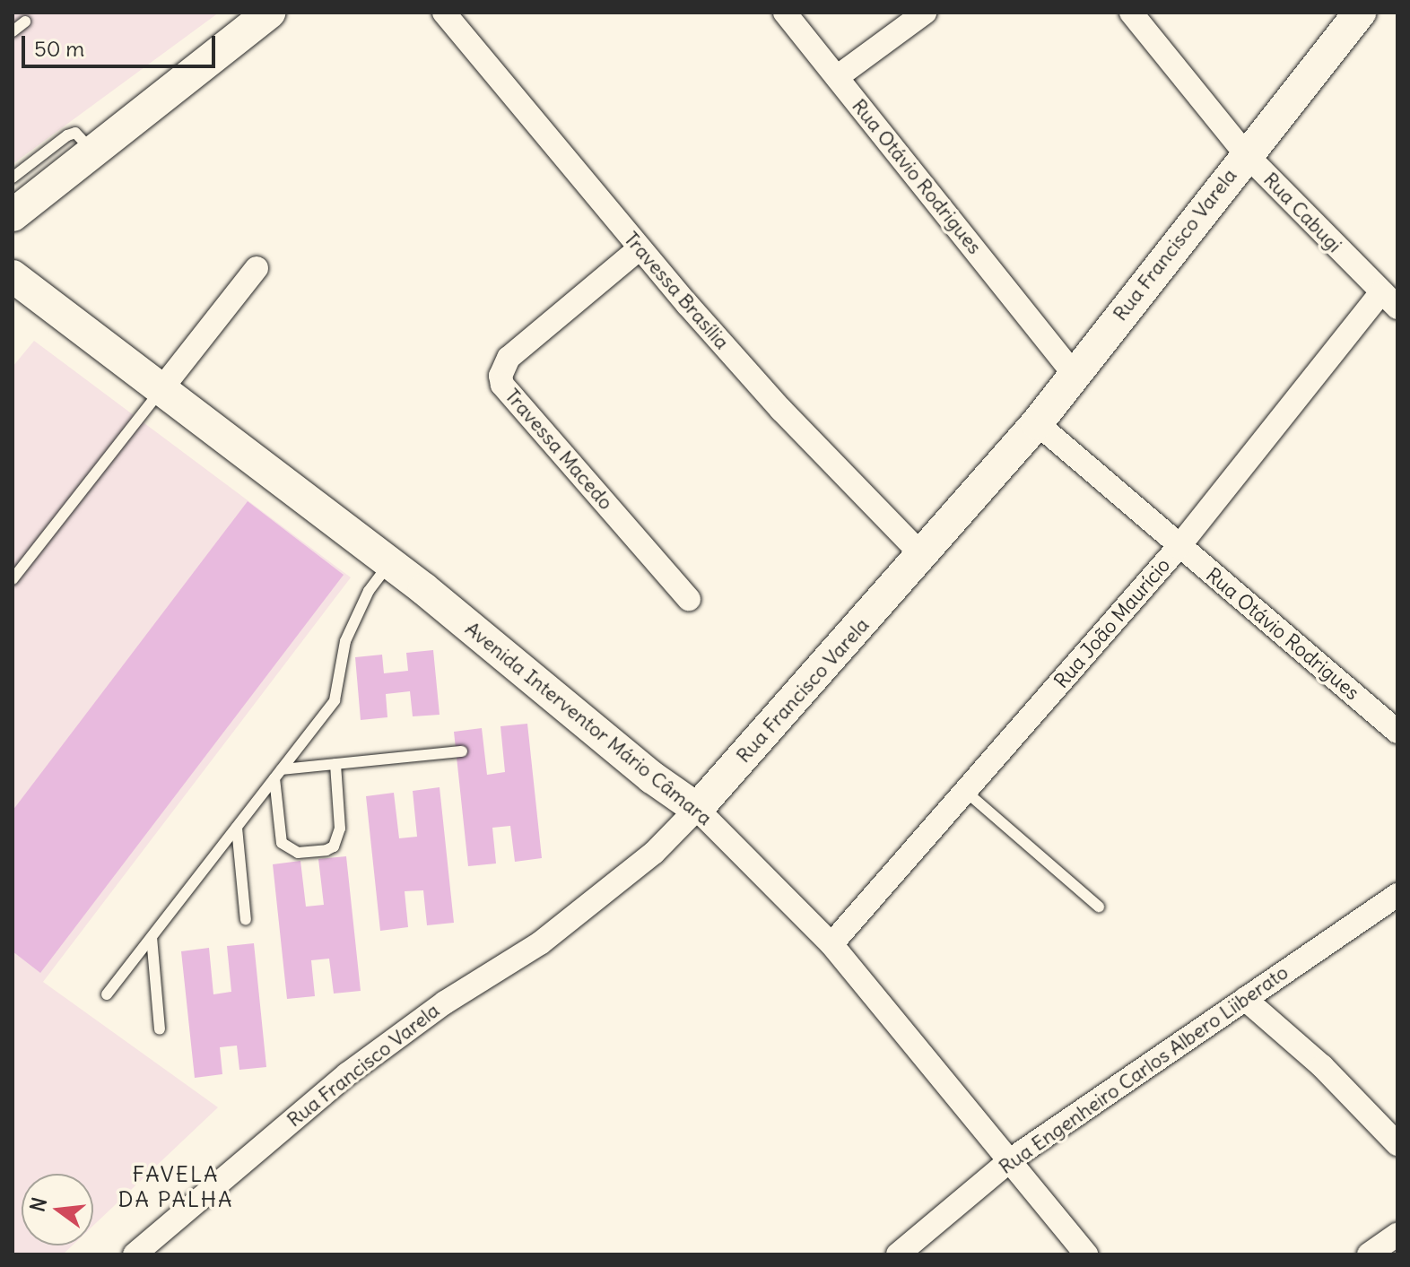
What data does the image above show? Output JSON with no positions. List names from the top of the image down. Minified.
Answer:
{"streets":{"street":["Rua Otávio Rodrigues","Rua Cabugi","Rua Francisco Varela","Travessa Brasília","Travessa Macedo","Rua João Maurício","Avenida Interventor Mário Câmara","Rua Engenheiro Carlos Albero Liiberato"]},"crossings":[["Rua Otávio Rodrigues","Rua Francisco Varela"],["Rua Otávio Rodrigues","Rua João Maurício"],["Rua Cabugi","Rua Francisco Varela"],["Rua Cabugi","Rua João Maurício"],["Rua Francisco Varela","Travessa Brasília"],["Rua Francisco Varela","Avenida Interventor Mário Câmara"],["Travessa Brasília","Travessa Macedo"],["Rua João Maurício","Avenida Interventor Mário Câmara"],["Avenida Interventor Mário Câmara","Rua Engenheiro Carlos Albero Liiberato"]],"districts":["FAVELA DA PALHA"],"scale_bar":"50 m","north":"left"}
